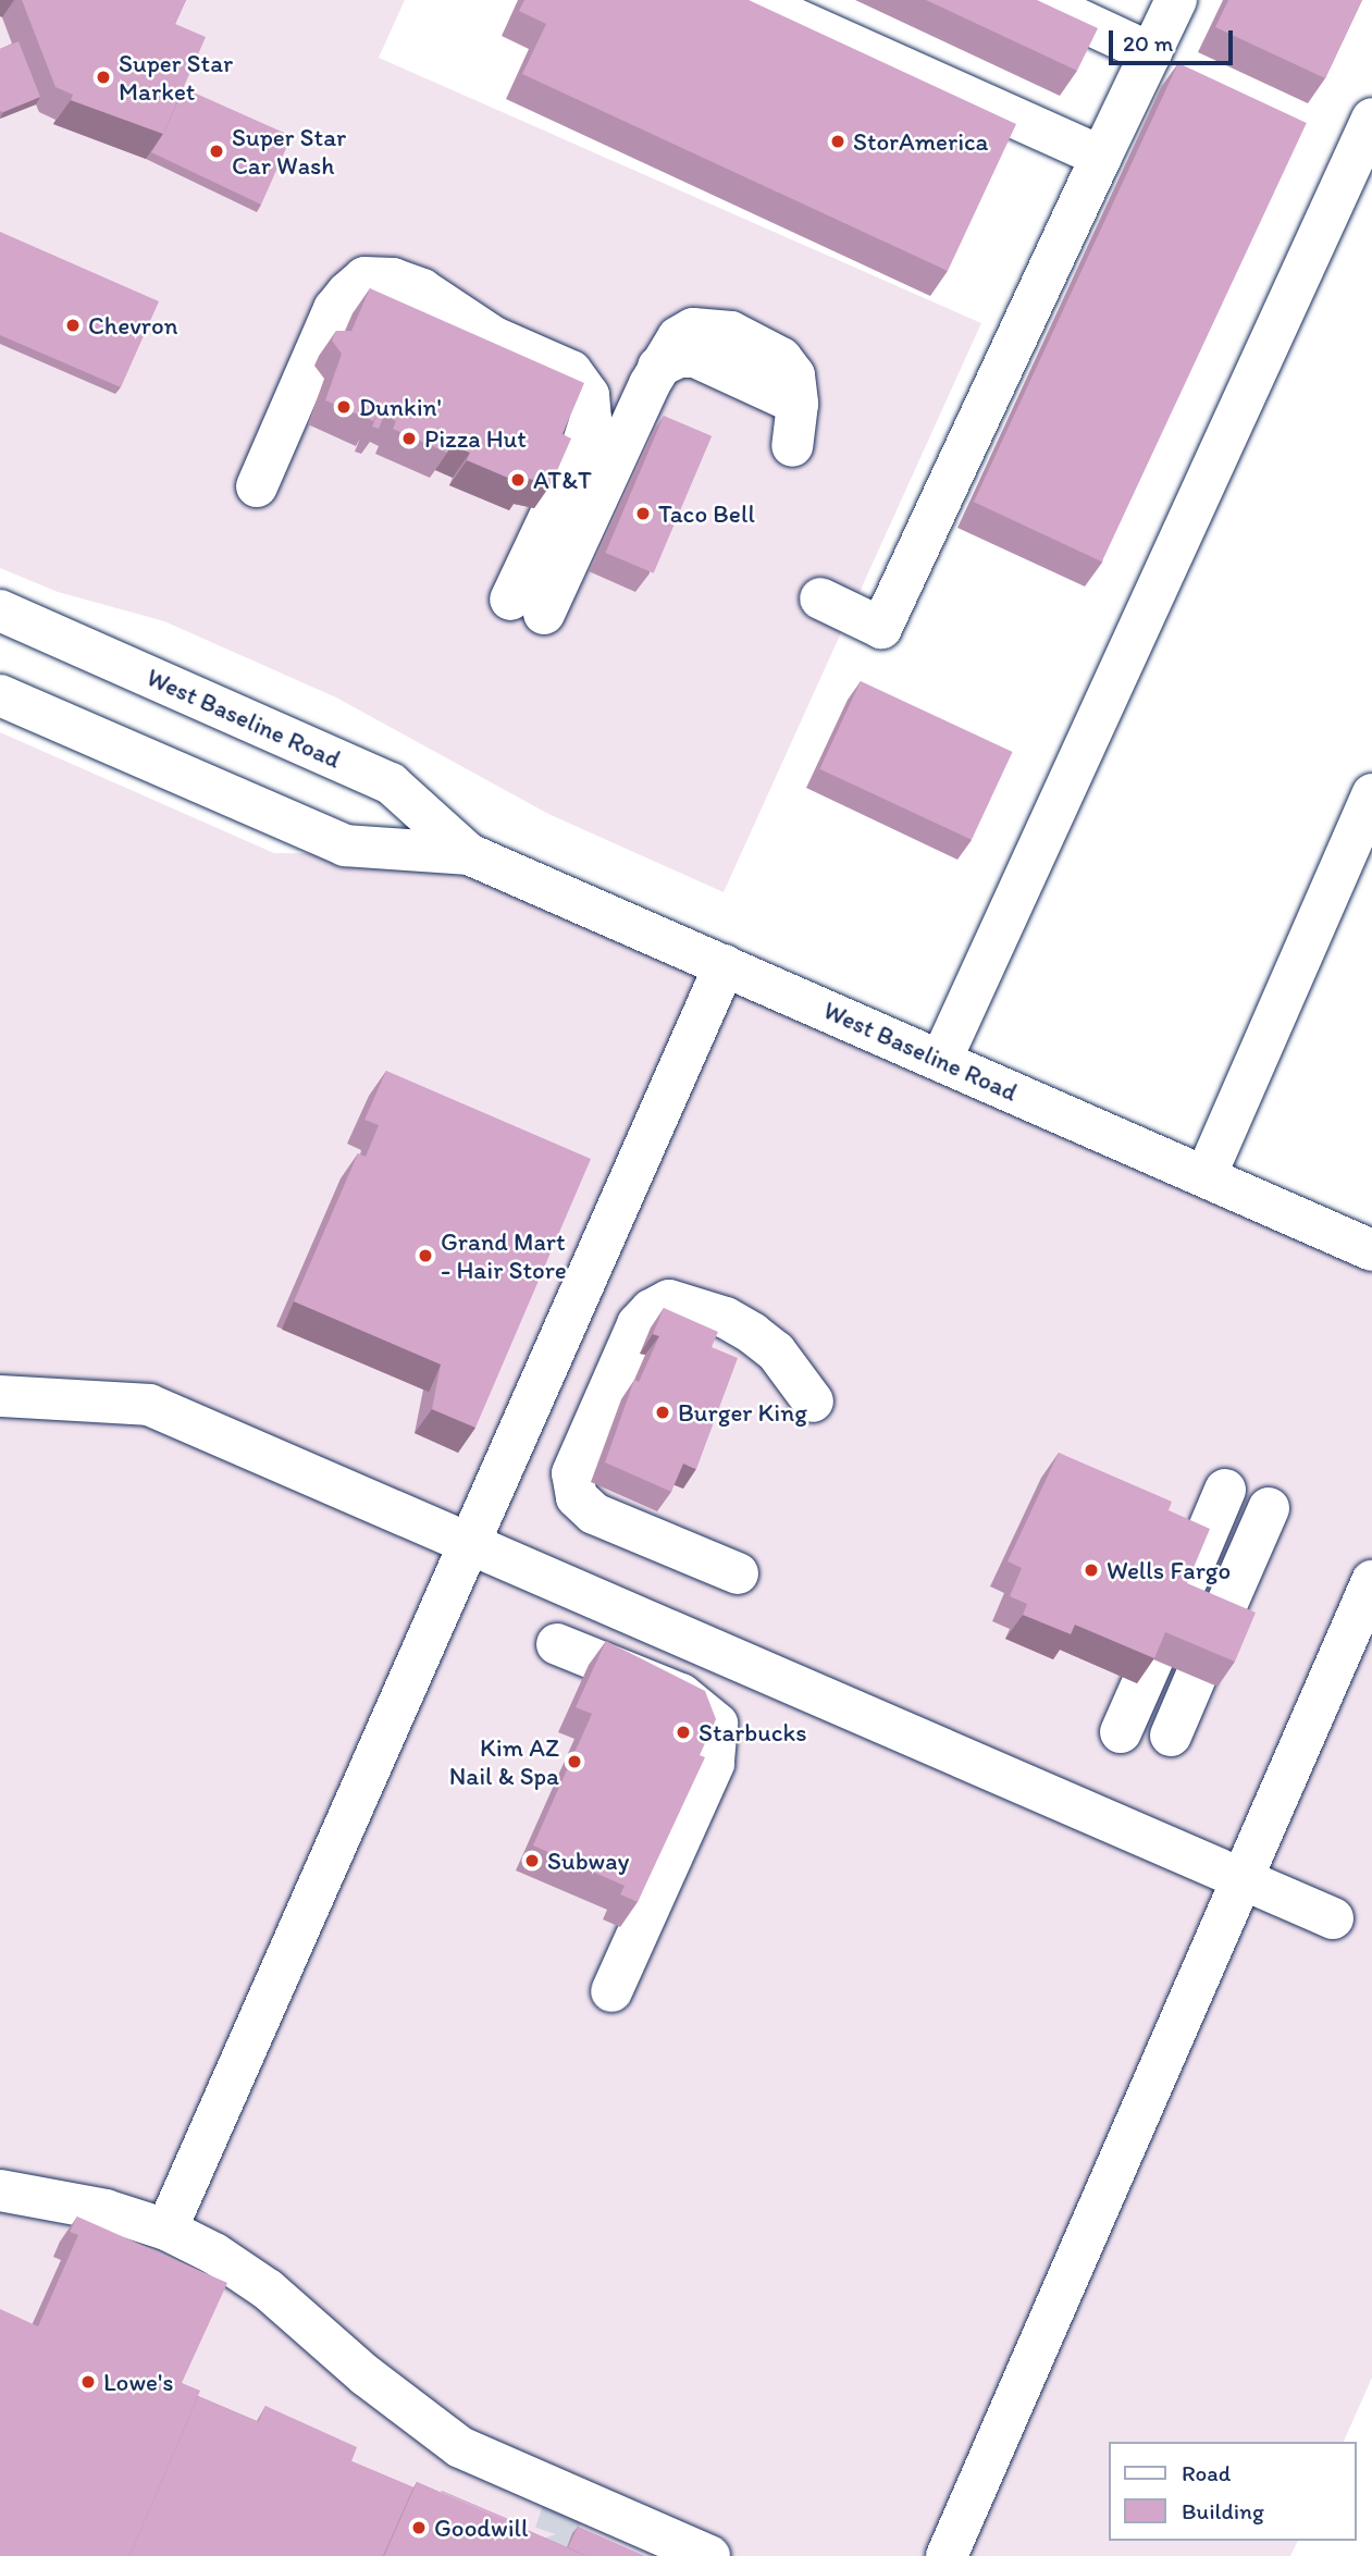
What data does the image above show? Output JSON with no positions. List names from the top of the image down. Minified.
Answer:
{"streets":{"main road":["West Baseline Road"]},"places":["Super Star Market","StorAmerica","Super Star Car Wash","Chevron","Dunkin'","Pizza Hut","AT&T","Taco Bell","Grand Mart - Hair Store","Burger King","Wells Fargo","Starbucks","Kim AZ Nail & Spa","Subway","Lowe's","Goodwill"],"legend":["Road","Building"],"scale_bar":"20 m"}
